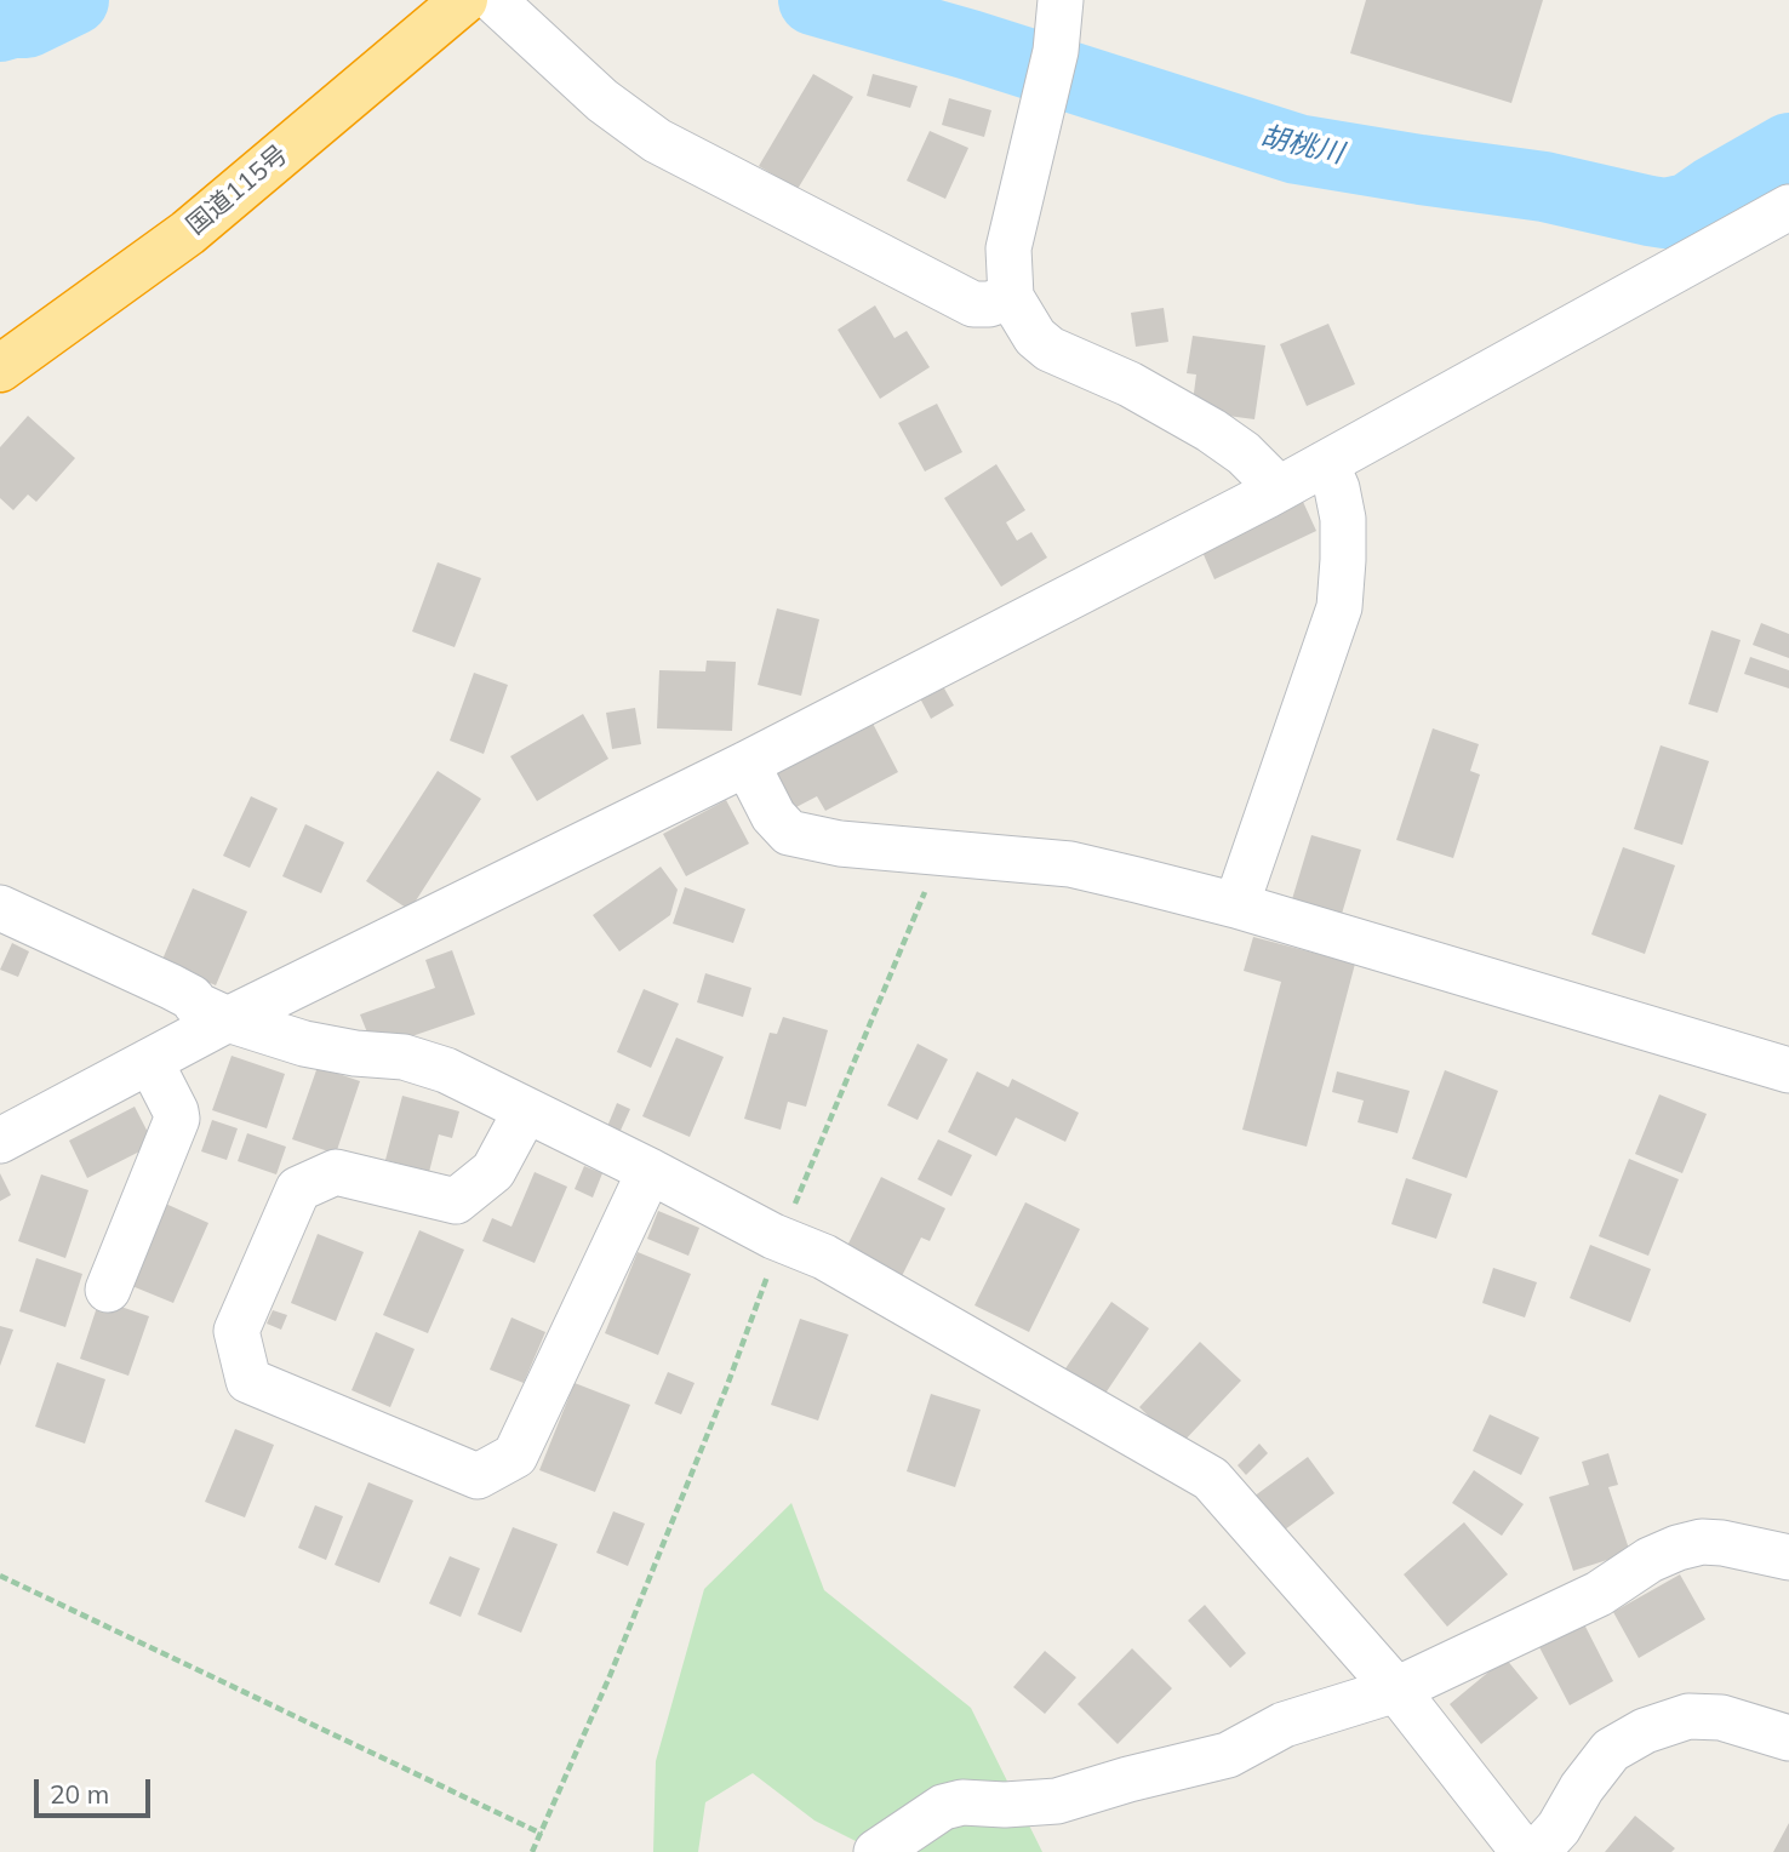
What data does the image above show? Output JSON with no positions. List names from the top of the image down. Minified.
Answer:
{"streets":{"highway":["国道115号"]},"water":["胡桃川"],"scale_bar":"20 m"}
